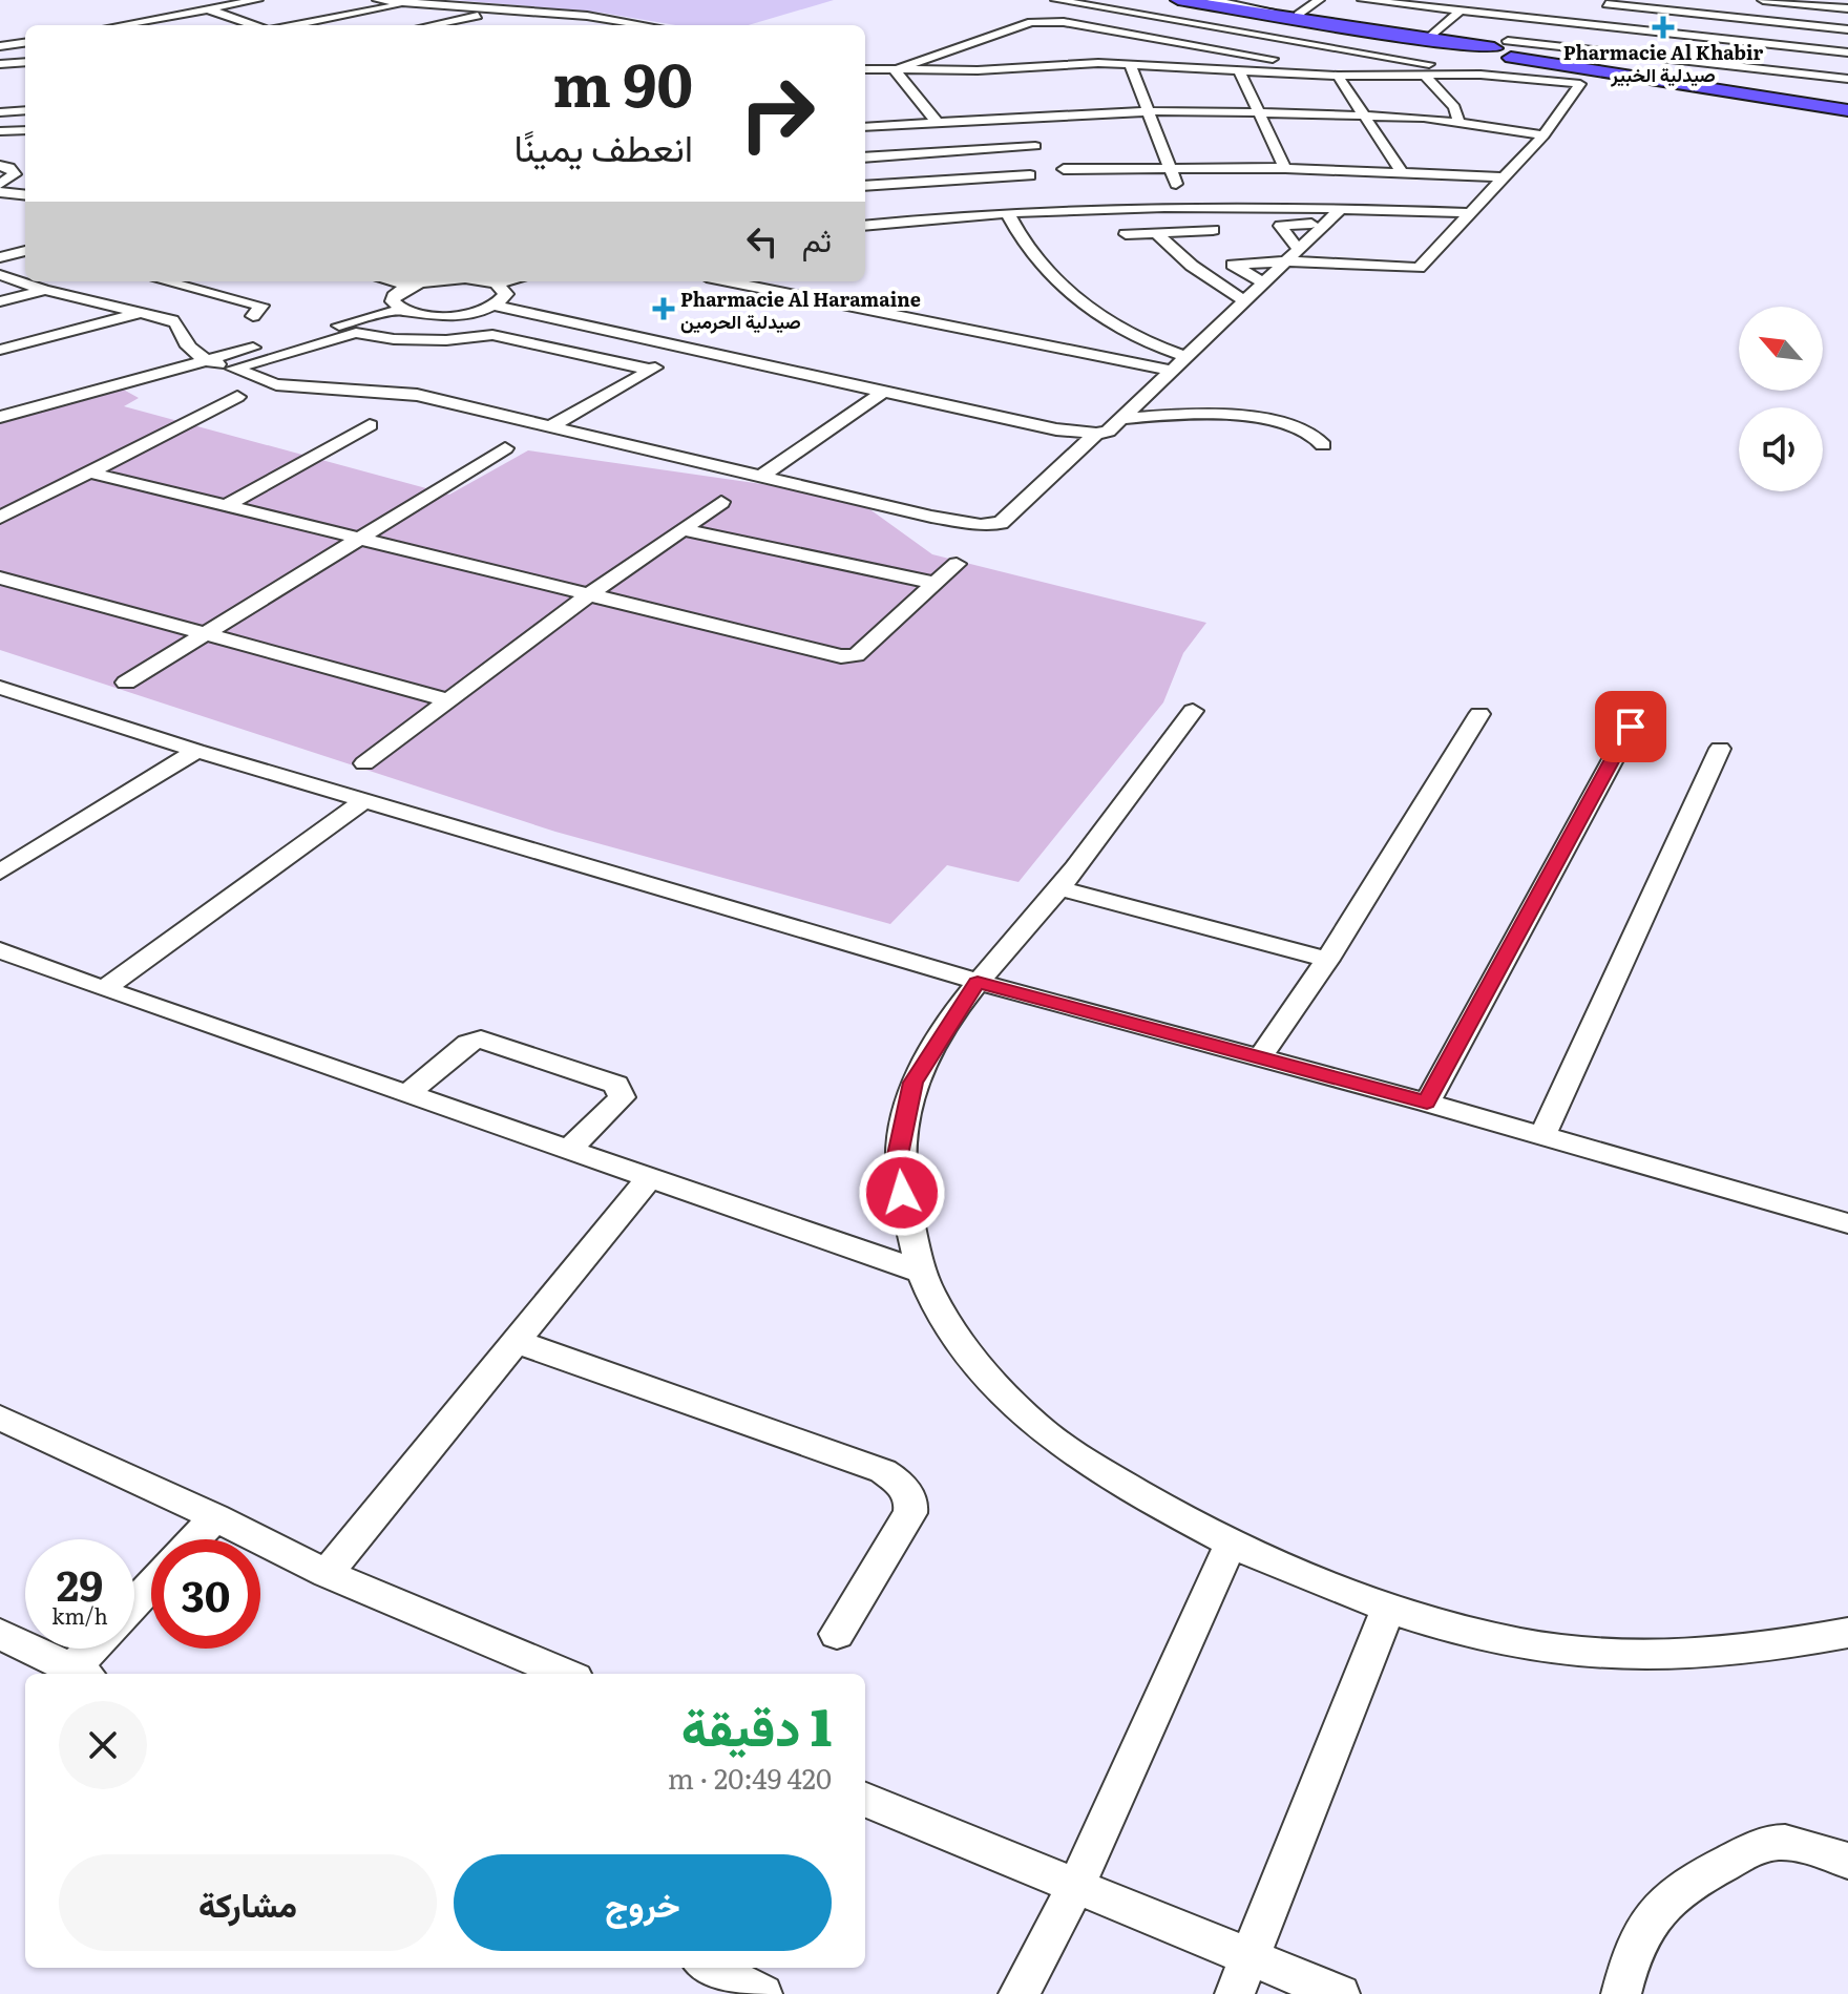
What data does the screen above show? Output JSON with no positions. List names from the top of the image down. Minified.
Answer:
{"places":{"health":["Pharmacie Al Khabir صيدلية الخبير","Pharmacie Al Haramaine صيدلية الحرمين"]},"north":"top left","page":{"turn":["90 m","انعطف يمينًا"],"then":"ثم","speed":"29 km/h","limit":"30","heading":["1 دقيقة","420 m · 20:49"],"buttons":["خروج","مشاركة"]}}
